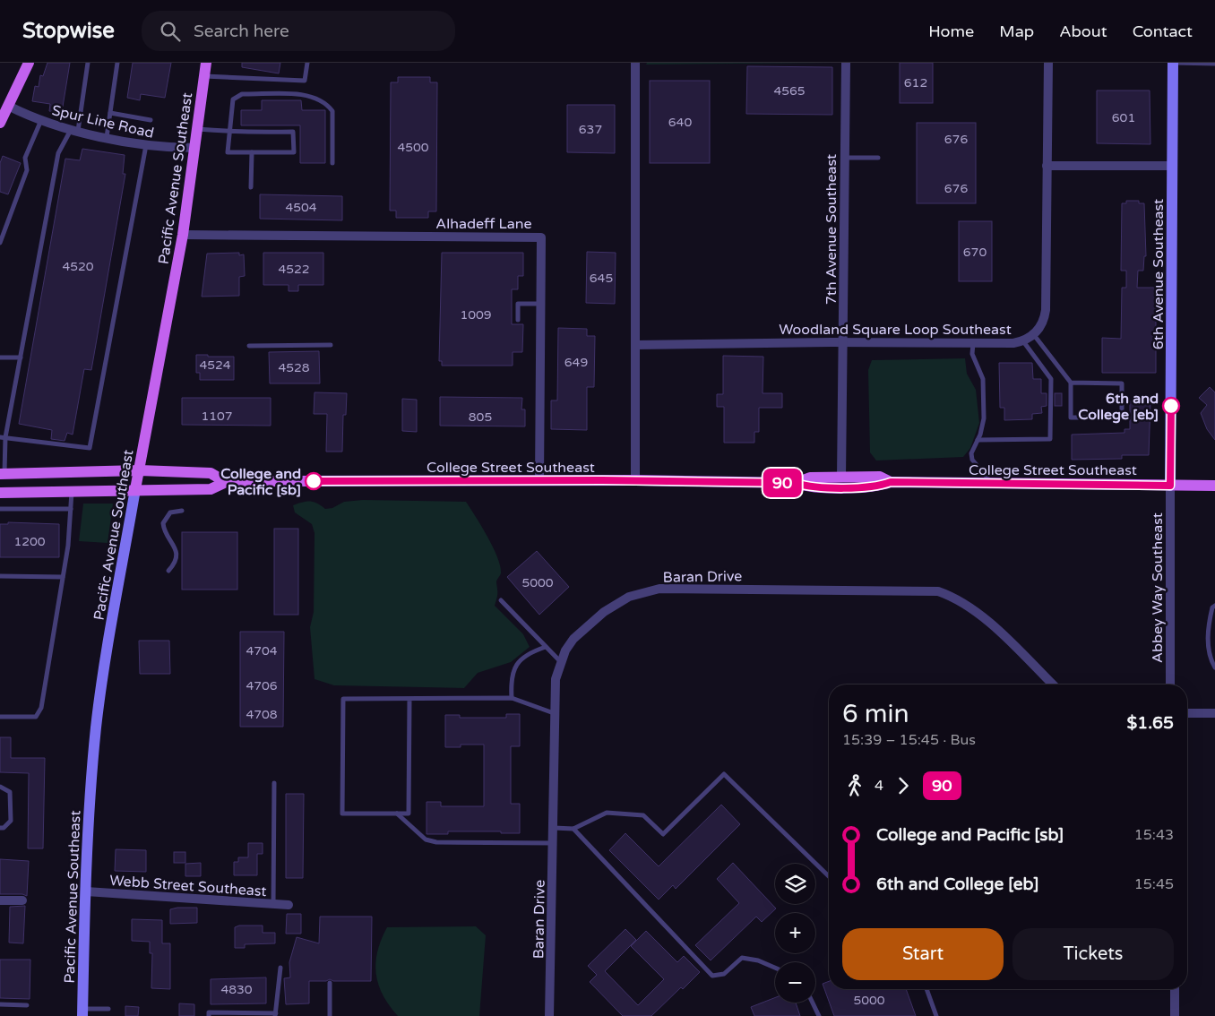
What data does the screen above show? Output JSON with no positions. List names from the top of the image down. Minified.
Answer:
{"streets":{"main road":["Pacific Avenue Southeast","6th Avenue Southeast","College Street Southeast"],"street":["Spur Line Road","Alhadeff Lane","7th Avenue Southeast","Woodland Square Loop Southeast","Baran Drive","Abbey Way Southeast","Webb Street Southeast"]},"crossings":[["Spur Line Road","Pacific Avenue Southeast"],["Pacific Avenue Southeast","Alhadeff Lane"],["Pacific Avenue Southeast","College Street Southeast"],["Pacific Avenue Southeast","Webb Street Southeast"],["Alhadeff Lane","College Street Southeast"],["7th Avenue Southeast","Woodland Square Loop Southeast"],["7th Avenue Southeast","College Street Southeast"],["6th Avenue Southeast","College Street Southeast"],["6th Avenue Southeast","Abbey Way Southeast"],["College Street Southeast","Abbey Way Southeast"]],"places":["6th and College [eb]","College and Pacific [sb]"],"lines":["bus line 90"],"house_numbers":["612","4565","601","640","637","676","4500","676","4504","670","4520","4522","645","1009","649","4524","4528","1107","805","1200","5000","4704","4706","4708","4830","5000"],"page":{"header":"Stopwise","search":"Search here","nav":["Home","Map","About","Contact"],"on_map":"90","heading":["6 min","15:39 – 15:45 · Bus","$1.65"],"legs":["4","90"],"list":[{"name":"College and Pacific [sb]","value":"15:43"},{"name":"6th and College [eb]","value":"15:45"}],"map_buttons":["+","−"],"buttons":["Start","Tickets"]}}
